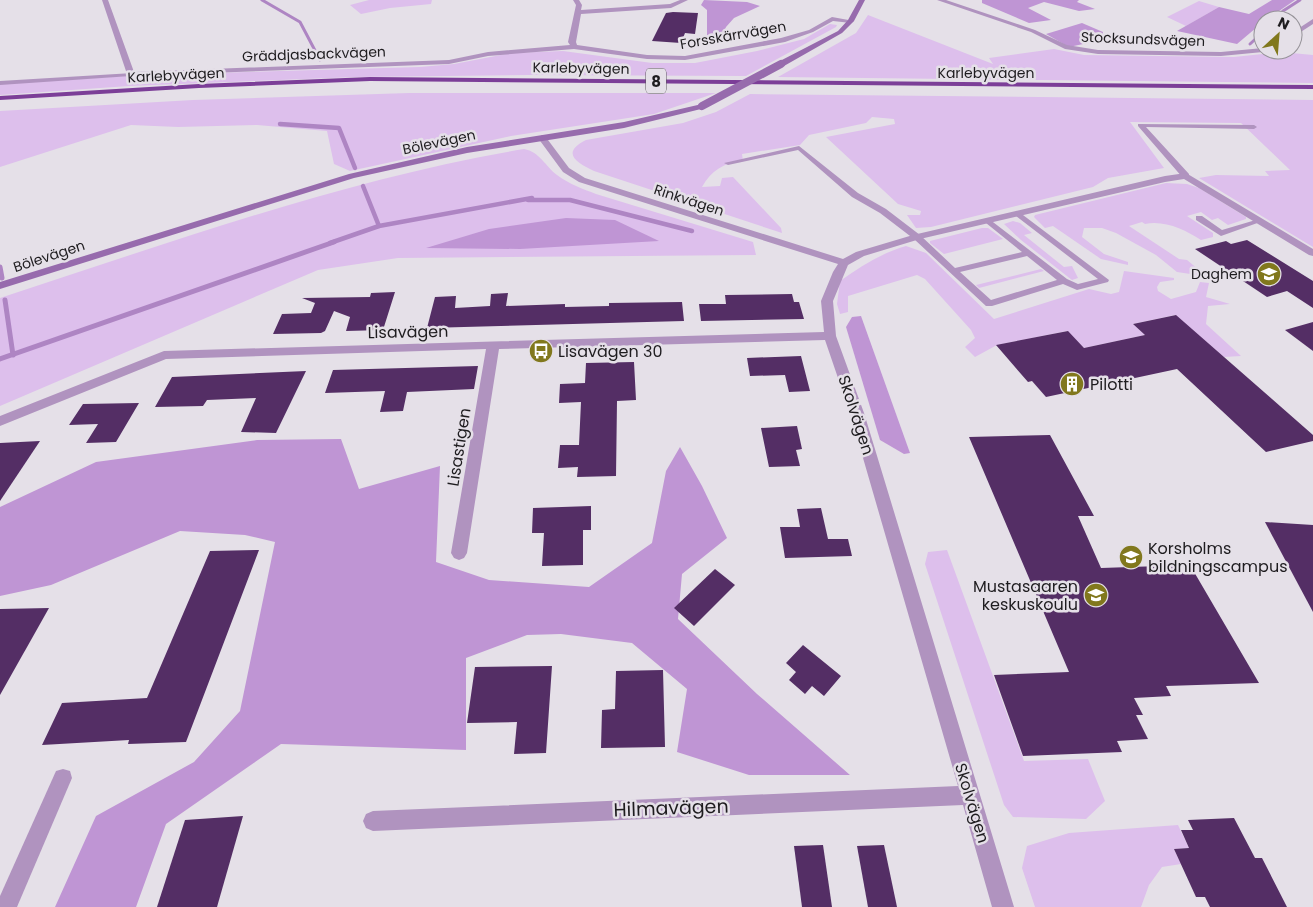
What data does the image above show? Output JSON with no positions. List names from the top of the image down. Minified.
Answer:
{"streets":{"highway":["Karlebyvägen","8"],"main road":["Bölevägen"],"street":["Forsskärrvägen","Stocksundsvägen","Gräddjasbackvägen","Rinkvägen","Lisavägen","Skolvägen","Lisastigen","Hilmavägen"]},"crossings":[["Forsskärrvägen","Gräddjasbackvägen"],["Forsskärrvägen","Bölevägen"],["Bölevägen","Rinkvägen"],["Rinkvägen","Skolvägen"],["Lisavägen","Skolvägen"],["Lisavägen","Lisastigen"],["Skolvägen","Hilmavägen"]],"places":{"school or university":["Daghem","Korsholms bildningscampus","Mustasaaren keskuskoulu"],"bus stop":["Lisavägen 30"],"building":["Pilotti"]},"north":"top right"}
